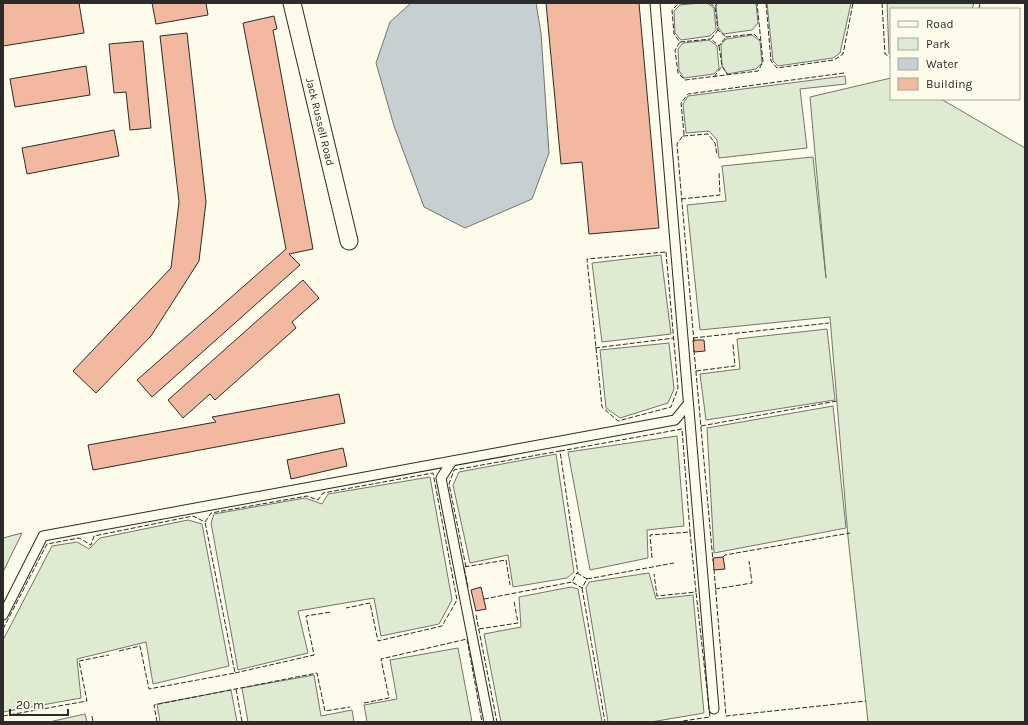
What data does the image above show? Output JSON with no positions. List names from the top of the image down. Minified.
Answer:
{"streets":{"street":["Jack Russell Road"]},"legend":["Road","Park","Water","Building"],"scale_bar":"20 m"}
